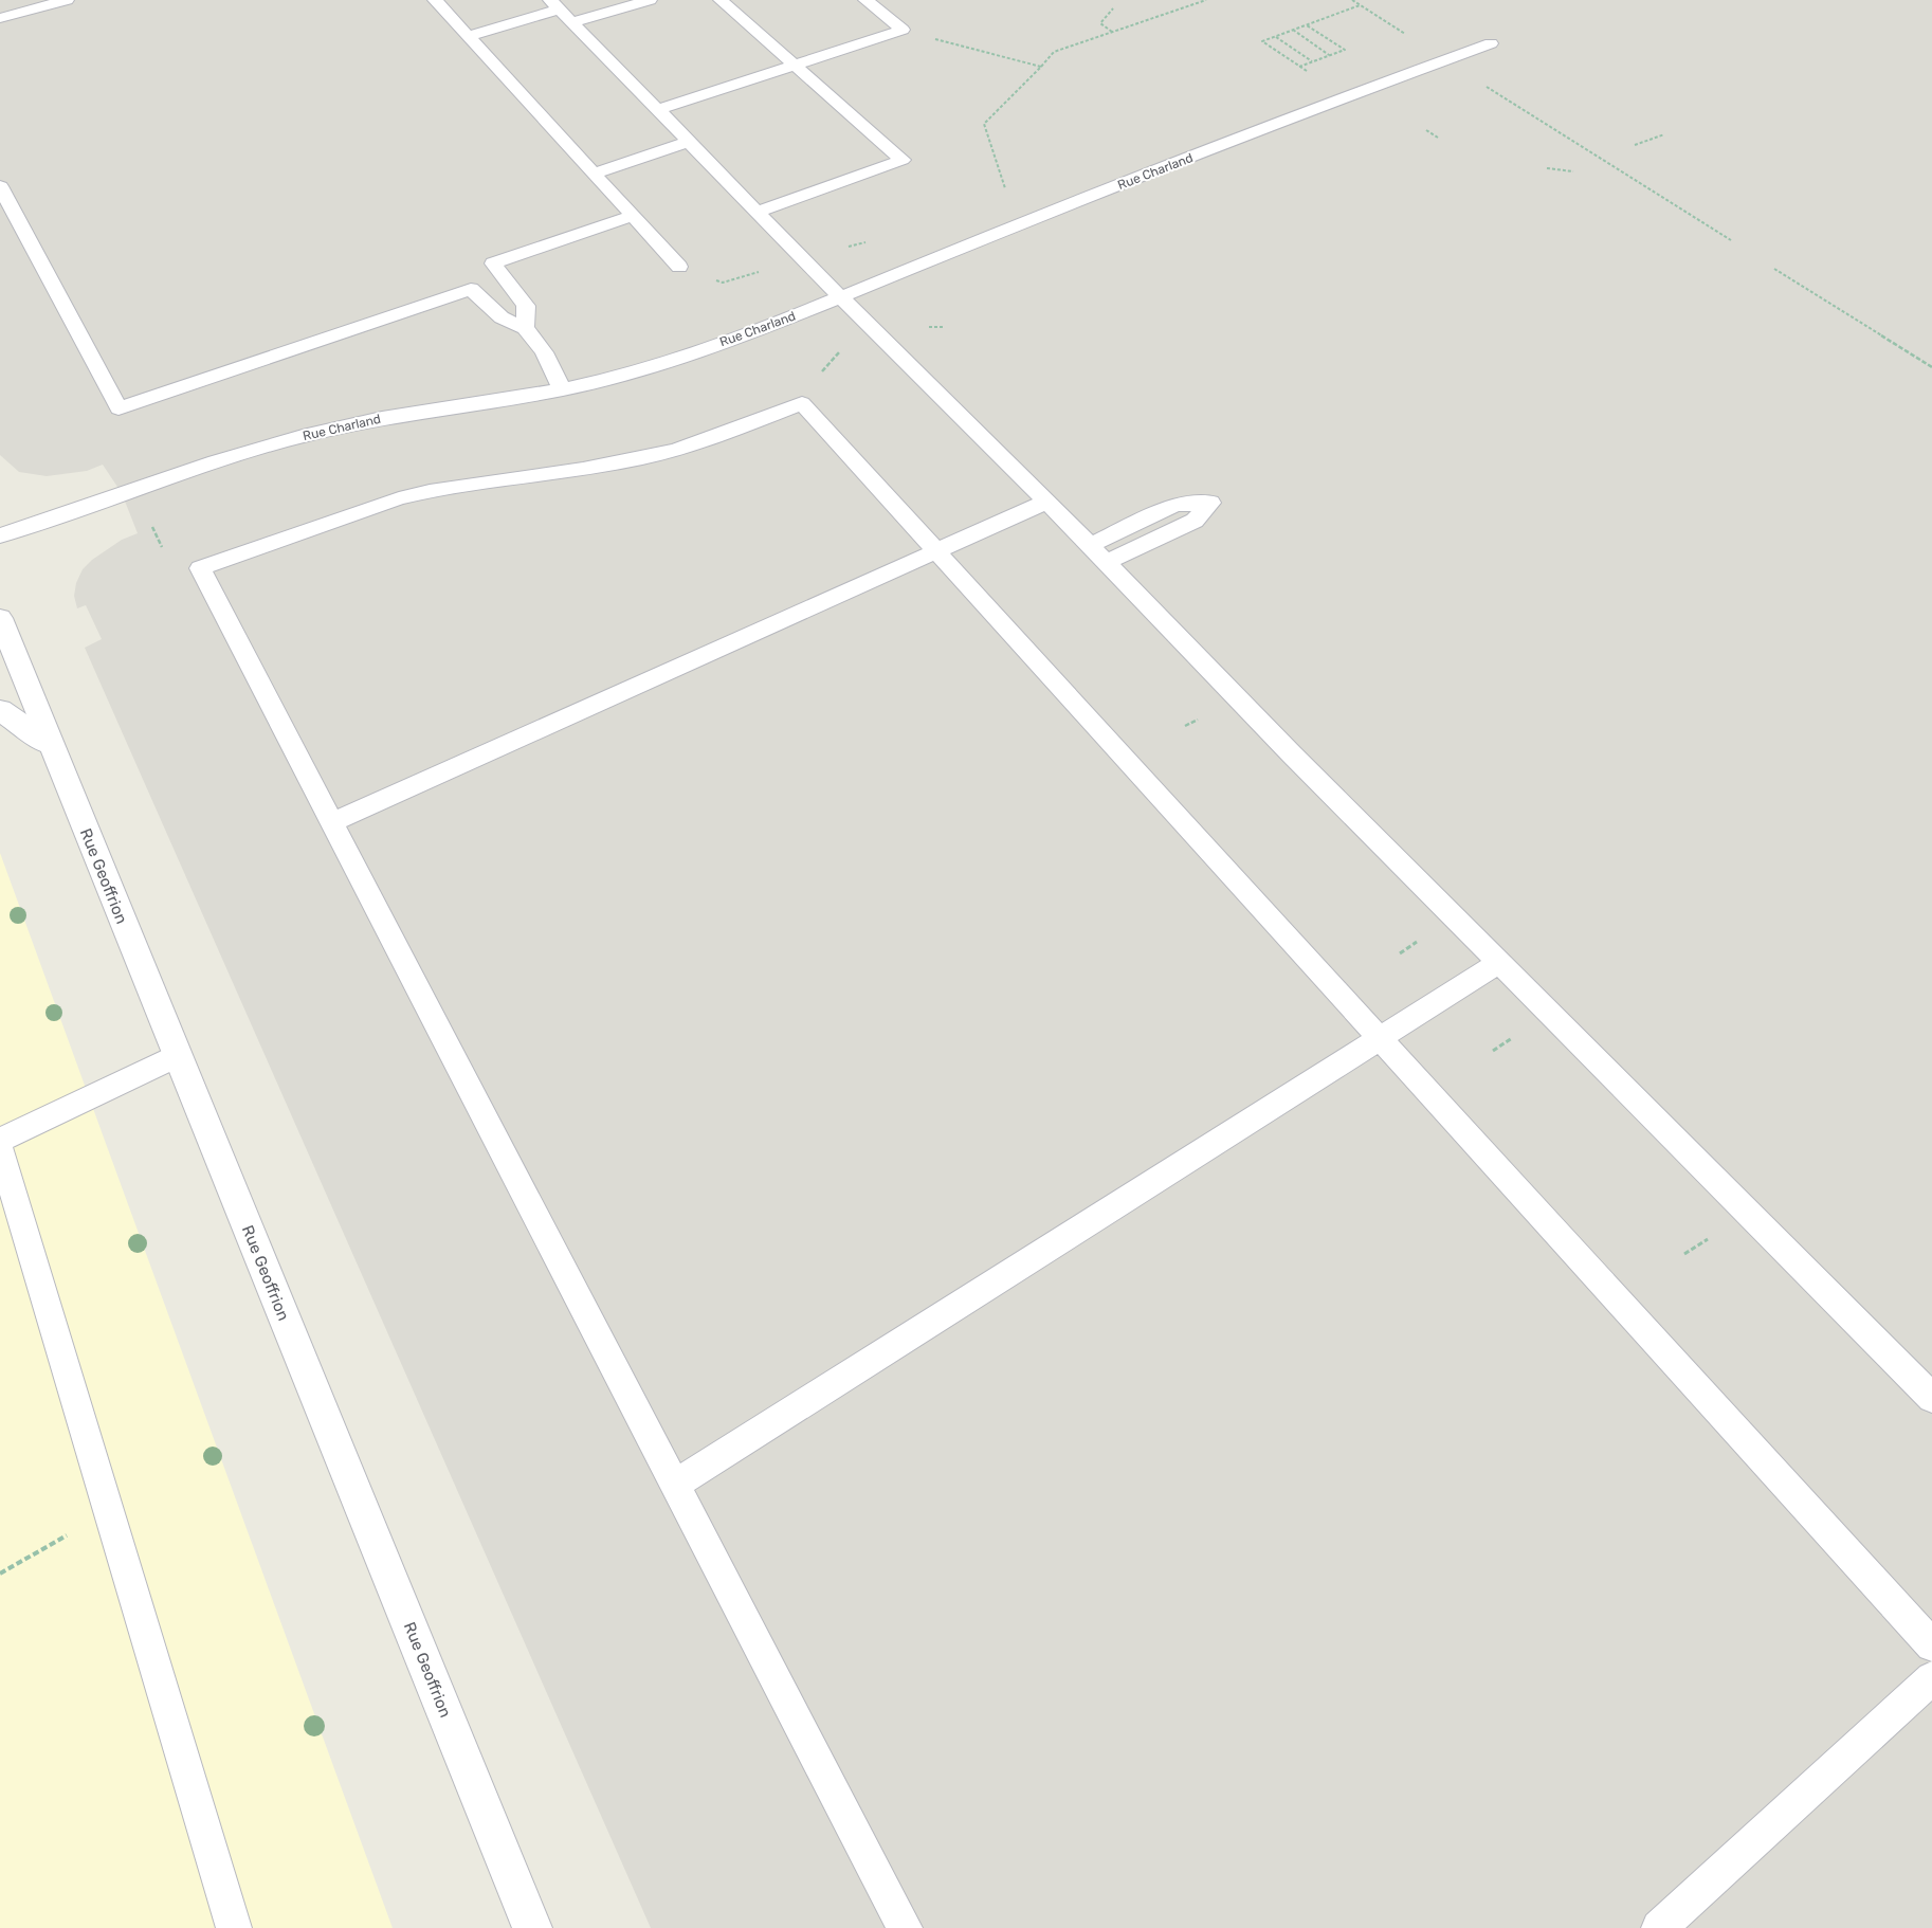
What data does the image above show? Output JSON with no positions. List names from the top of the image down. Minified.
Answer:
{"streets":{"street":["Rue Geoffrion"],"lane":["Rue Charland"]}}
